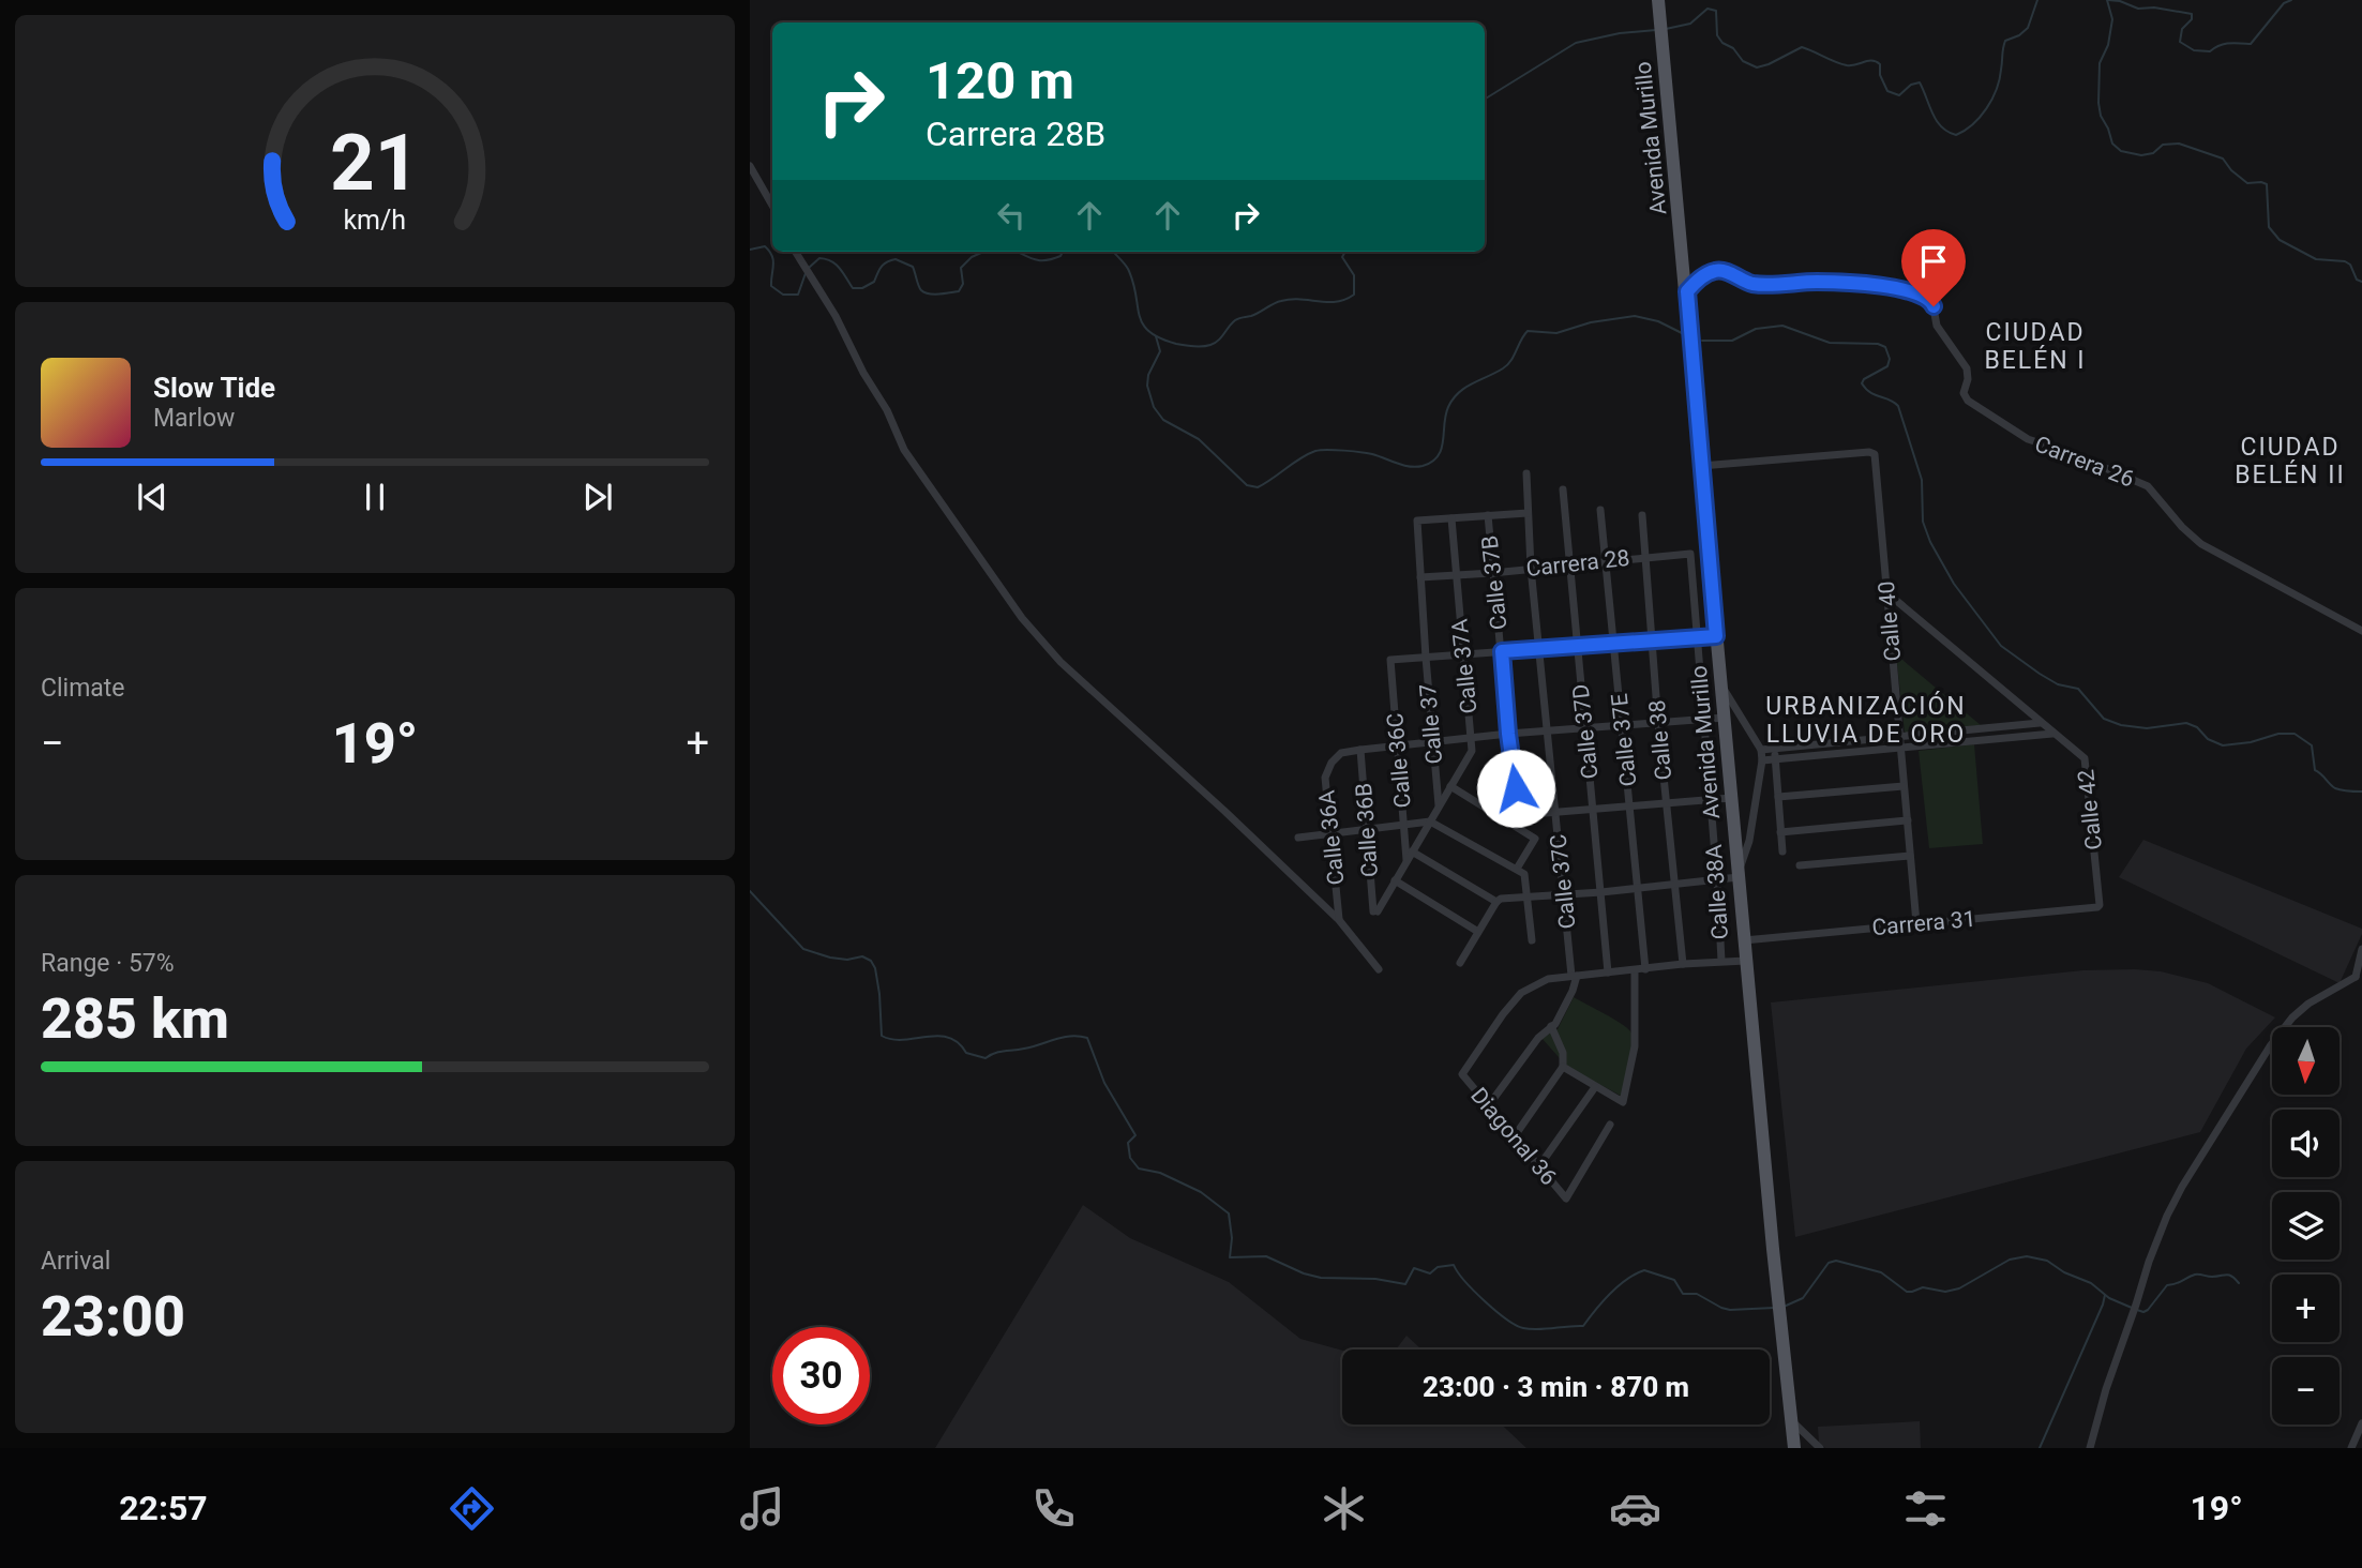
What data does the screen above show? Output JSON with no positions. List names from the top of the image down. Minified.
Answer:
{"streets":{"main road":["Avenida Murillo"],"street":["Carrera 26","Carrera 28","Calle 37B","Calle 40","Calle 37A","Calle 37","Calle 37D","Calle 37E","Calle 38","Calle 36C","Calle 42","Calle 36B","Calle 36A","Calle 37C","Calle 38A","Carrera 31","Diagonal 36"]},"crossings":[["Avenida Murillo","Carrera 26"],["Avenida Murillo","Calle 40"],["Avenida Murillo","Carrera 31"],["Carrera 28","Calle 37B"],["Carrera 28","Calle 37A"],["Carrera 28","Calle 37"],["Carrera 28","Calle 37D"],["Carrera 28","Calle 37E"],["Carrera 28","Calle 38"],["Carrera 28","Calle 37C"],["Carrera 28","Calle 38A"],["Calle 40","Calle 42"],["Calle 40","Carrera 31"],["Calle 37A","Calle 37"],["Calle 37","Calle 36C"],["Calle 42","Carrera 31"],["Calle 36B","Calle 36A"],["Calle 37C","Diagonal 36"]],"districts":["CIUDAD BELÉN I","CIUDAD BELÉN II","URBANIZACIÓN LLUVIA DE ORO"],"north":"bottom","page":{"turn":["120 m","Carrera 28B"],"song":["Slow Tide","Marlow"],"tile":["Climate",["Range · 57%","285 km"],["Arrival","23:00"]],"heat":["−","19°","+"],"map_buttons":["+","−"],"limit":"30","trip":"23:00 · 3 min · 870 m","tabs":["22:57","19°"],"gauge":["21","km/h"]}}
